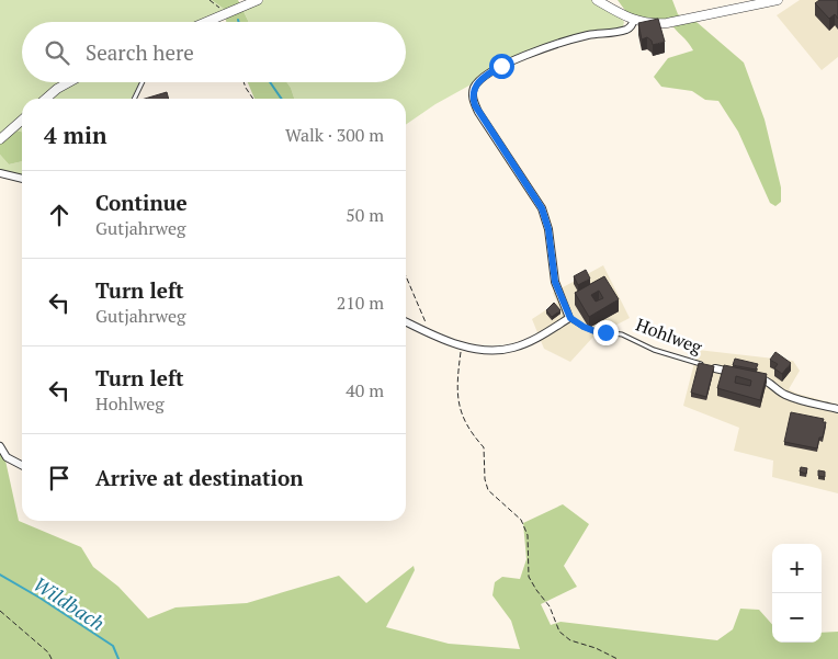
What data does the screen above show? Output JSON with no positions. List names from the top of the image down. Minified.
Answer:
{"streets":{"lane":["Hohlweg"]},"water":["Wildbach"],"page":{"search":"Search here","heading":["4 min","Walk · 300 m"],"list":[["Continue","Gutjahrweg","50 m"],["Turn left","Gutjahrweg","210 m"],["Turn left","Hohlweg","40 m"],"Arrive at destination"],"map_buttons":["+","−"]}}
